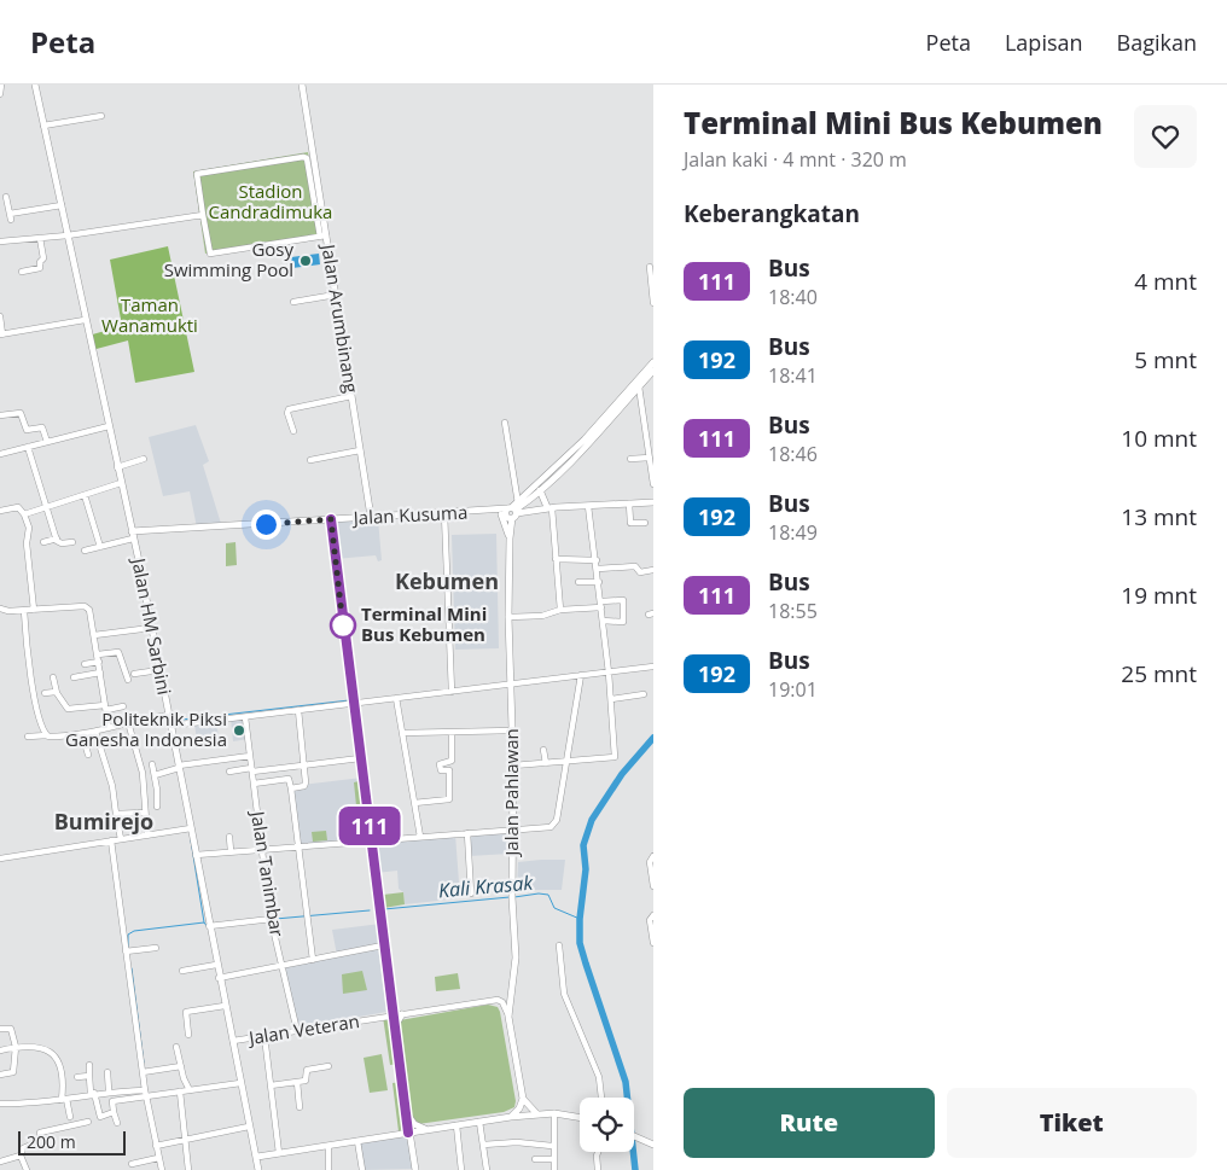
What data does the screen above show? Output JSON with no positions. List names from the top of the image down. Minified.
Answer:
{"streets":{"main road":["Jalan Arumbinang","Jalan Kusuma","Jalan HM Sarbini","Jalan Pahlawan"],"street":["Jalan Tanimbar","Jalan Veteran"]},"crossings":[["Jalan Arumbinang","Jalan Kusuma"],["Jalan Kusuma","Jalan HM Sarbini"],["Jalan Kusuma","Jalan Pahlawan"],["Jalan HM Sarbini","Jalan Veteran"],["Jalan Pahlawan","Jalan Veteran"],["Jalan Tanimbar","Jalan Veteran"]],"districts":["Kebumen","Bumirejo"],"water":["Kali Krasak"],"parks":["Stadion Candradimuka","Taman Wanamukti"],"places":["Gosy Swimming Pool","Terminal Mini Bus Kebumen","Politeknik Piksi Ganesha Indonesia"],"lines":["bus line 111"],"scale_bar":"200 m","page":{"header":"Peta","nav":["Peta","Lapisan","Bagikan"],"on_map":"111","heading":[["Terminal Mini Bus Kebumen","Jalan kaki · 4 mnt · 320 m"],"Keberangkatan"],"list":[{"mark":"111","name":"Bus","note":"18:40","value":"4 mnt"},{"mark":"192","name":"Bus","note":"18:41","value":"5 mnt"},{"mark":"111","name":"Bus","note":"18:46","value":"10 mnt"},{"mark":"192","name":"Bus","note":"18:49","value":"13 mnt"},{"mark":"111","name":"Bus","note":"18:55","value":"19 mnt"},{"mark":"192","name":"Bus","note":"19:01","value":"25 mnt"}],"buttons":["Rute","Tiket"],"scale":"200 m"}}
